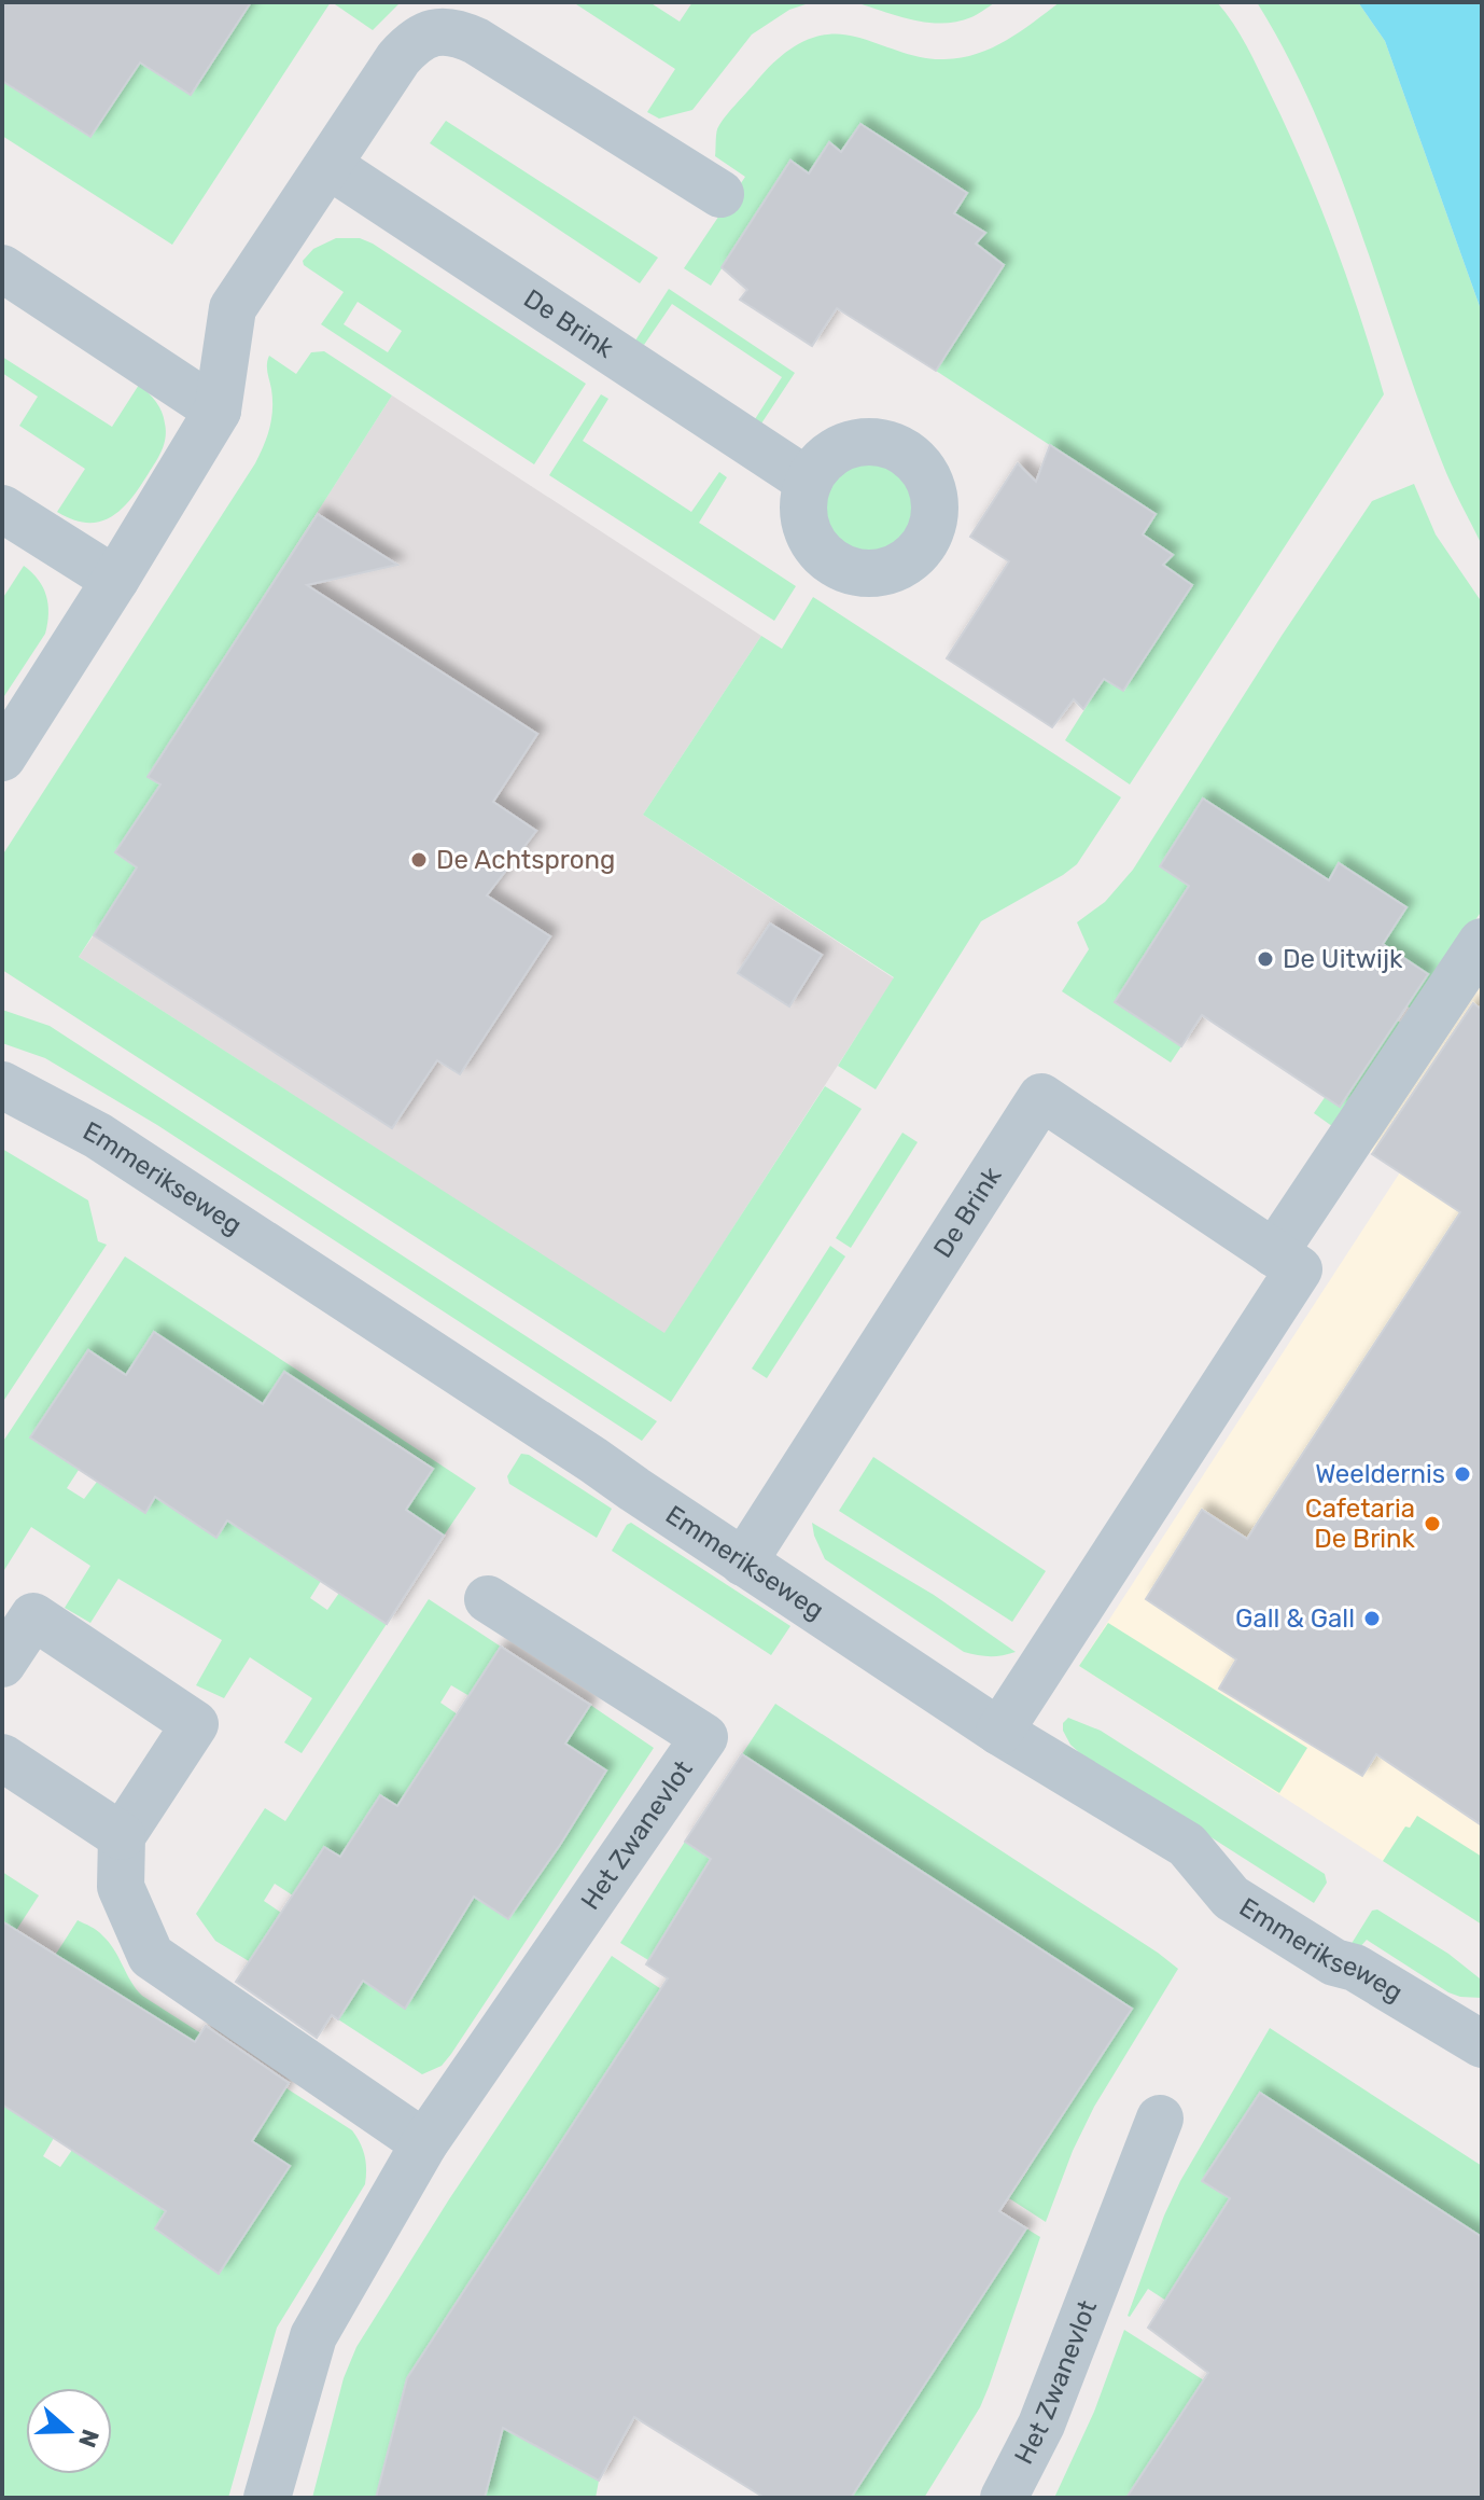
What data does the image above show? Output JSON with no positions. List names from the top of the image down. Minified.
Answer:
{"streets":{"street":["De Brink","Emmerikseweg","Het Zwanevlot"]},"crossings":[["De Brink","Emmerikseweg"]],"places":["De Achtsprong","De Uitwijk","Weeldernis","Cafetaria De Brink","Gall & Gall"],"north":"right"}
